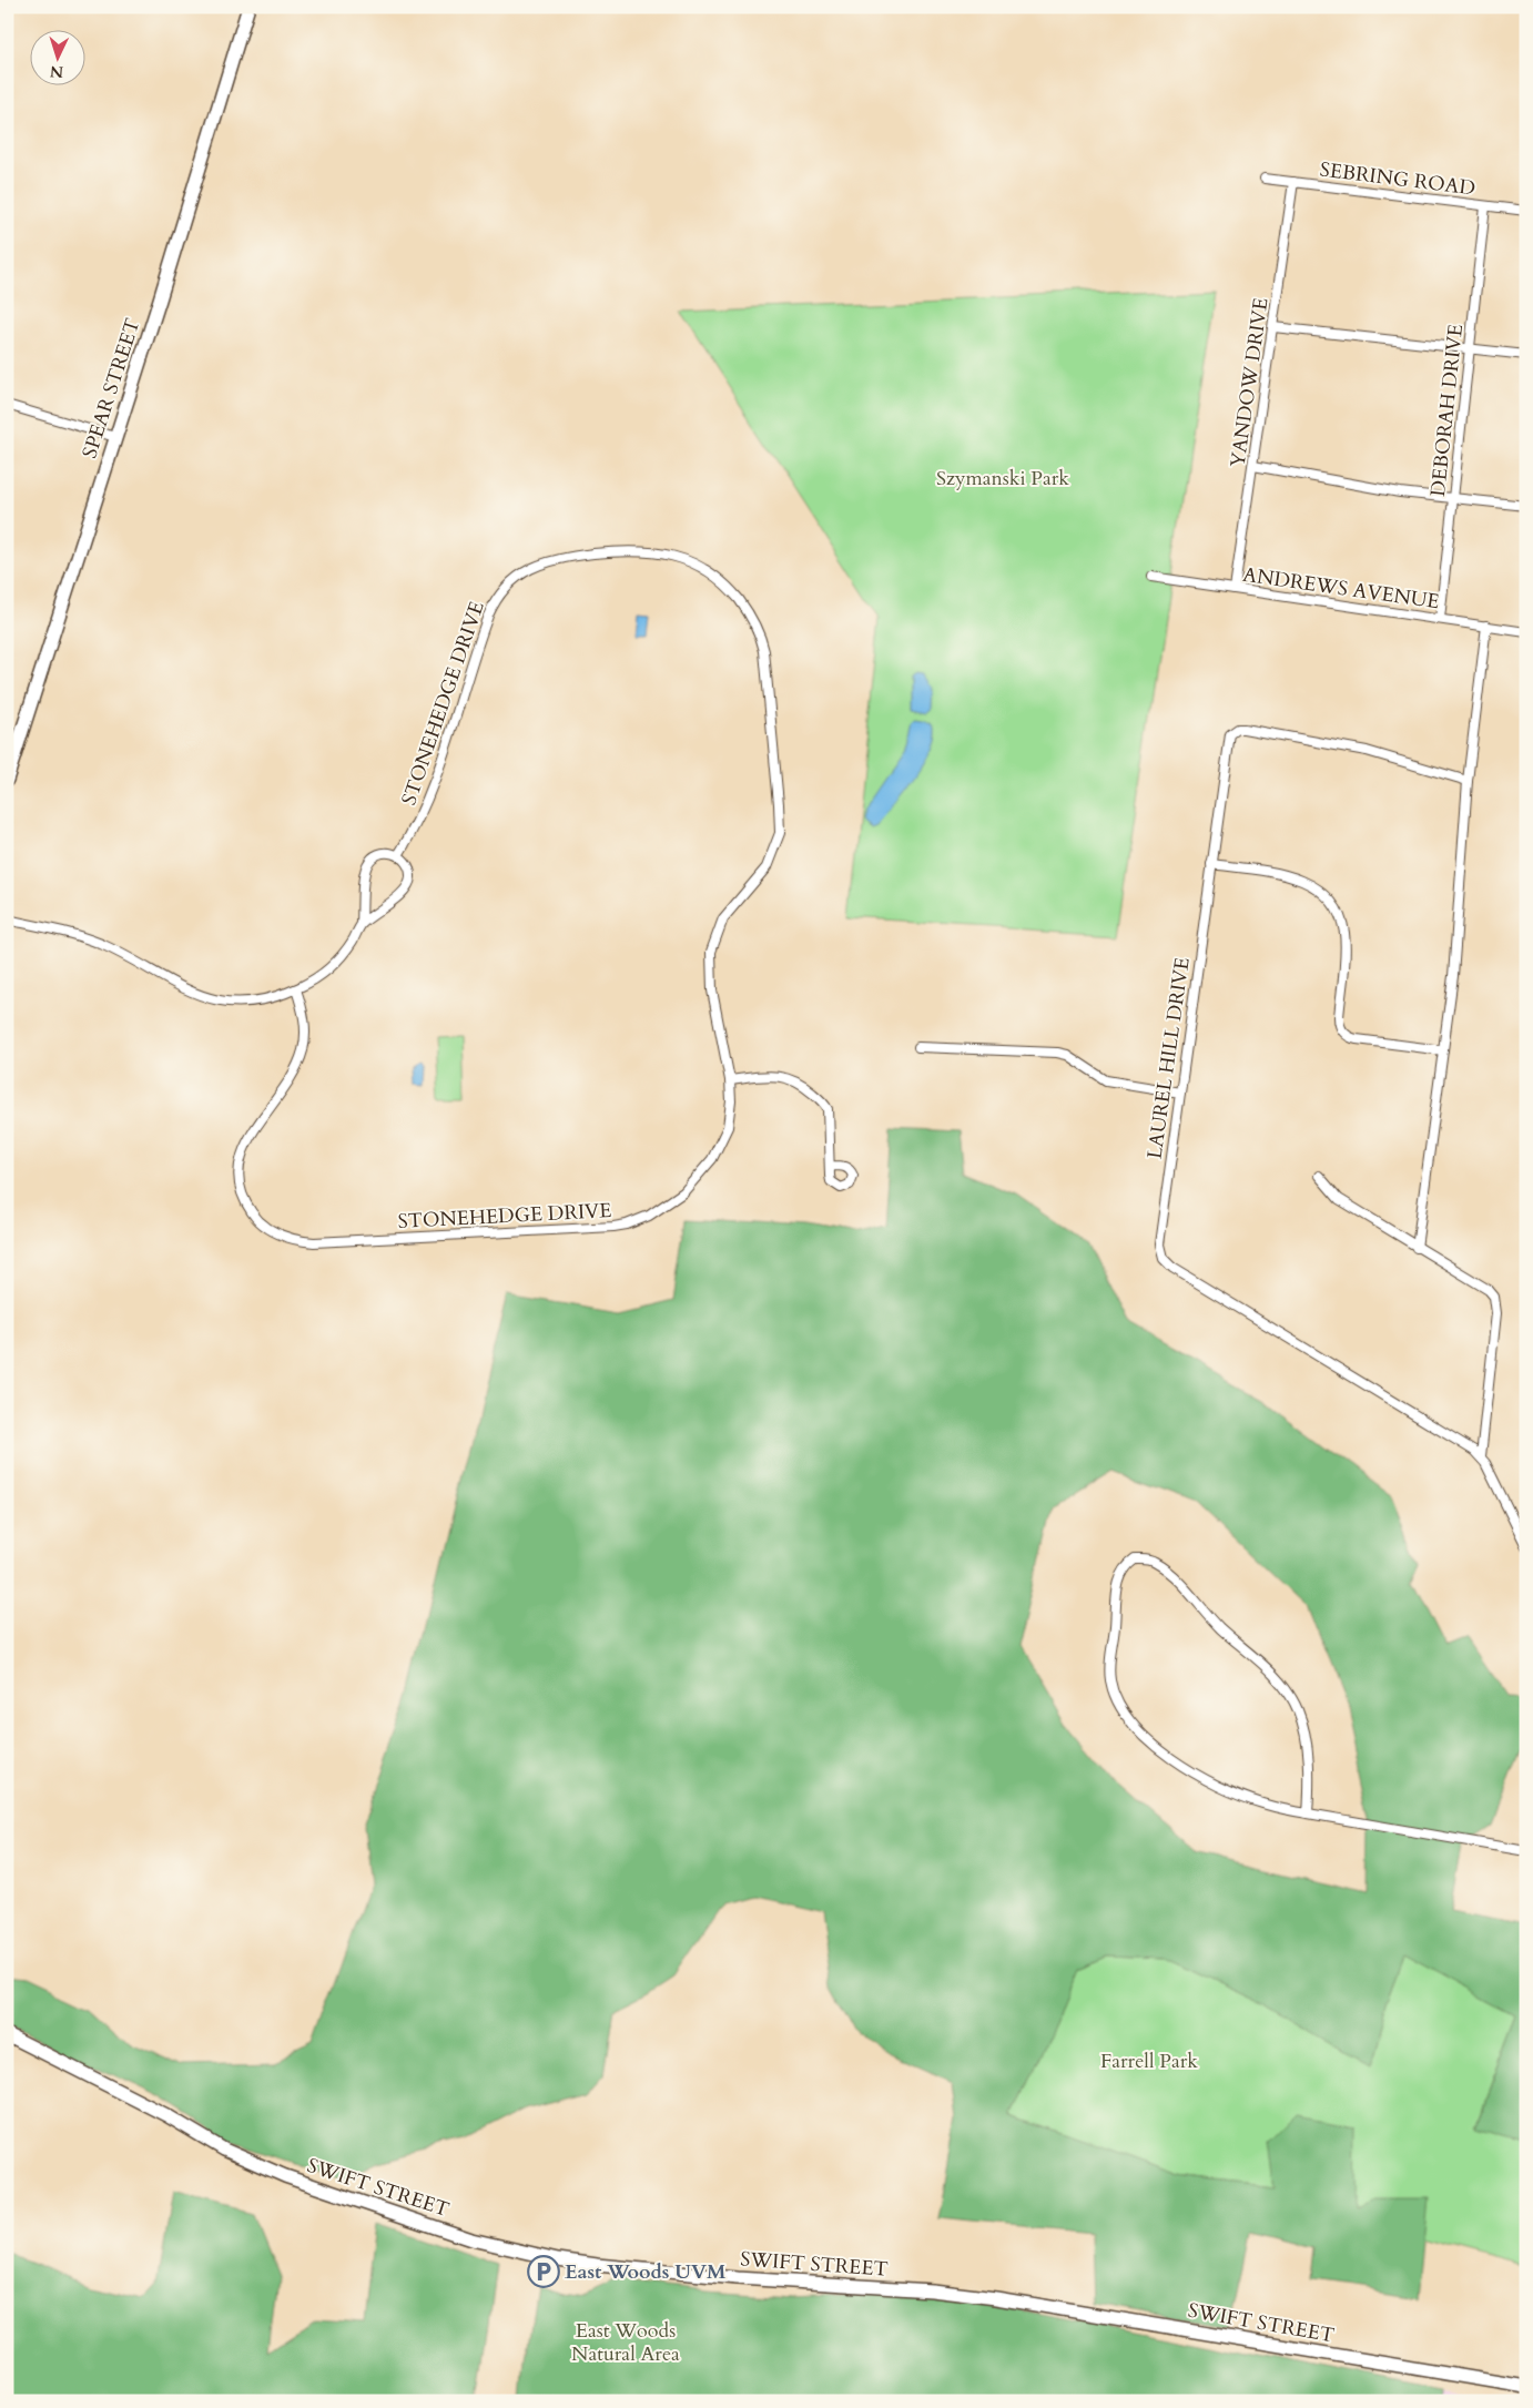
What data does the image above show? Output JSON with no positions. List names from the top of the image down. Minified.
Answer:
{"streets":{"street":["SEBRING ROAD","YANDOW DRIVE","SPEAR STREET","DEBORAH DRIVE","ANDREWS AVENUE","STONEHEDGE DRIVE","LAUREL HILL DRIVE","SWIFT STREET"]},"crossings":[["SEBRING ROAD","YANDOW DRIVE"],["SEBRING ROAD","DEBORAH DRIVE"],["YANDOW DRIVE","ANDREWS AVENUE"],["DEBORAH DRIVE","ANDREWS AVENUE"]],"parks":["Szymanski Park","Farrell Park","East Woods Natural Area"],"places":{"parking":["East Woods UVM"]},"north":"bottom"}
